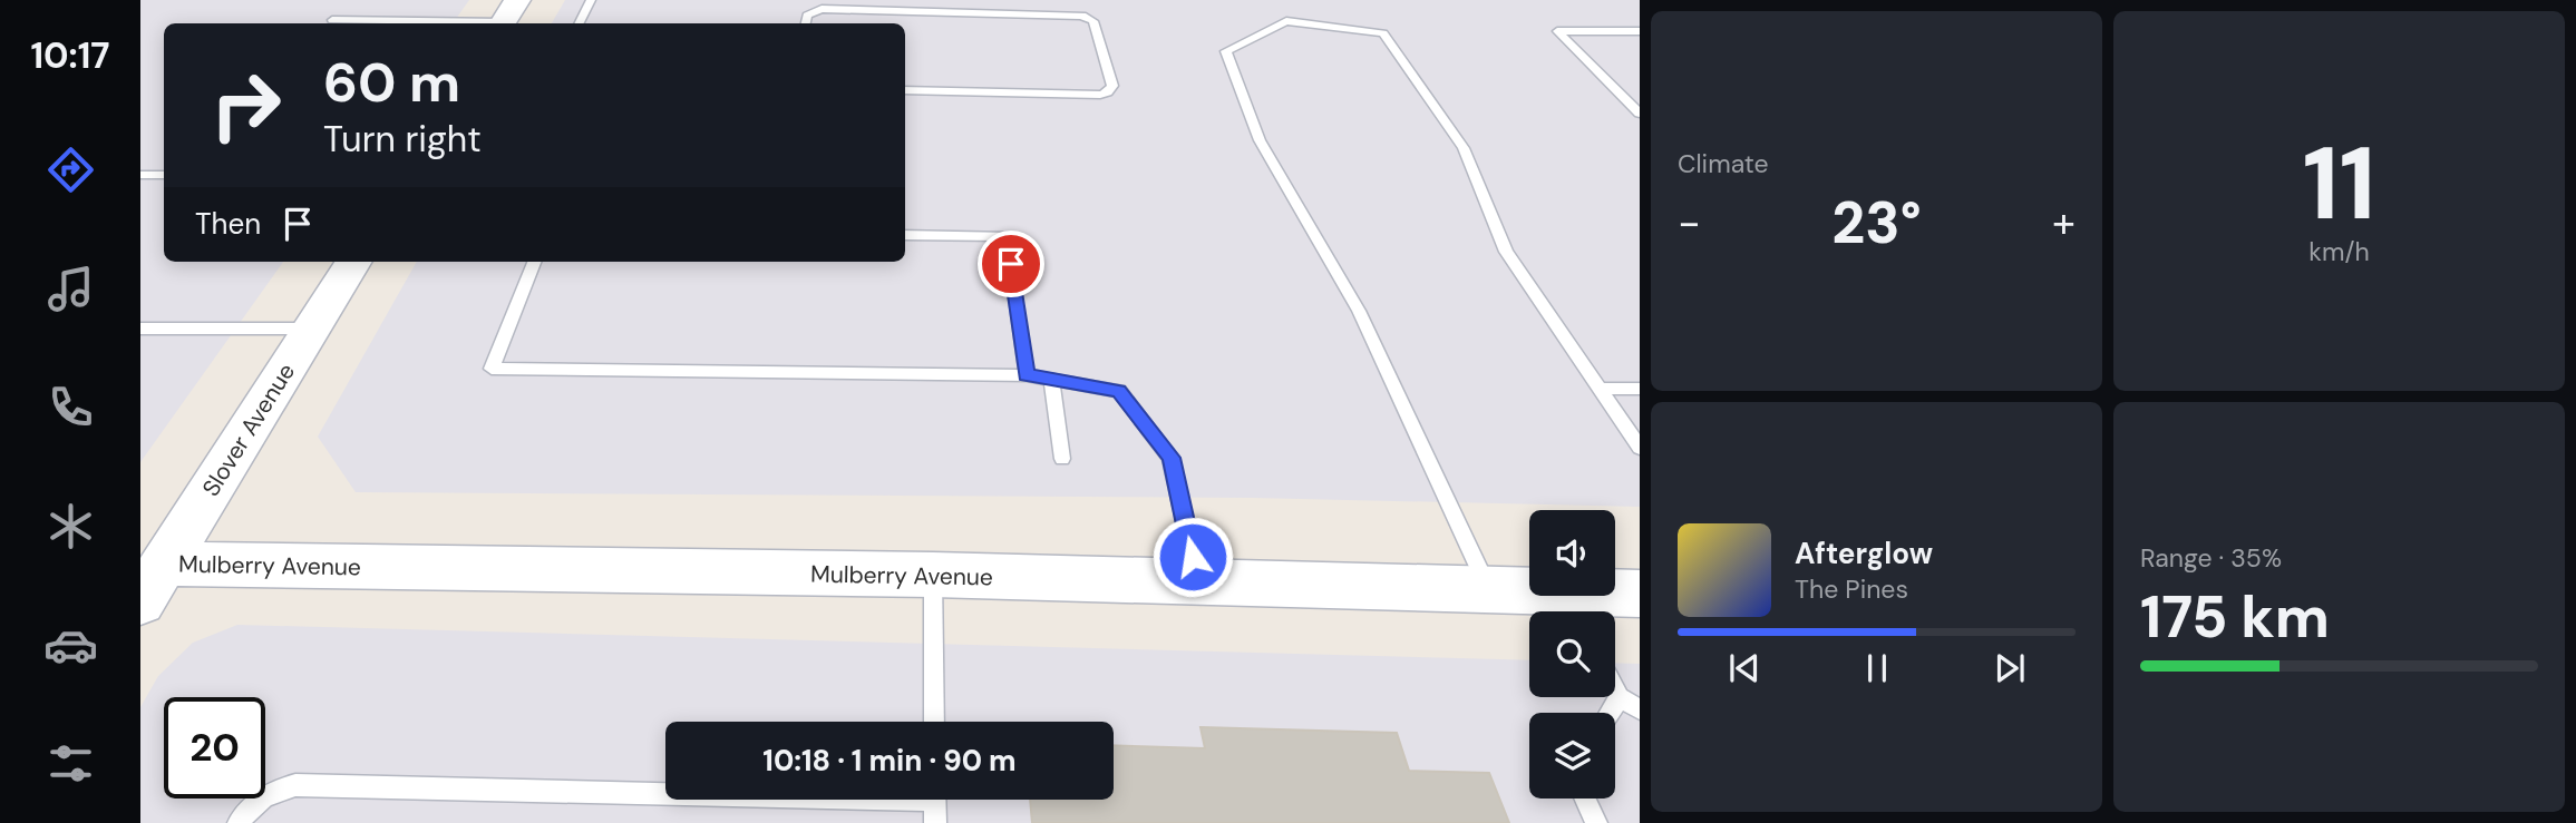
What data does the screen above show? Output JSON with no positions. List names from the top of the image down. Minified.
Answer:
{"streets":{"main road":["Slover Avenue","Mulberry Avenue"]},"crossings":[["Slover Avenue","Mulberry Avenue"]],"page":{"tabs":"10:17","tile":["Climate",["11","km/h"],["Range · 35%","175 km"]],"turn":["60 m","Turn right"],"then":"Then","heat":["−","23°","+"],"song":["Afterglow","The Pines"],"limit":"20","trip":"10:18 · 1 min · 90 m"}}
